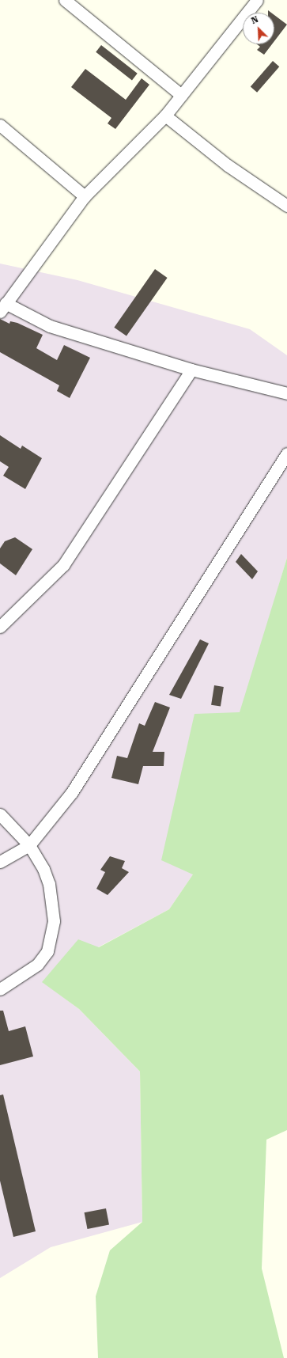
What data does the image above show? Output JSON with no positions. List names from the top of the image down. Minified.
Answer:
{"north":"top left"}
